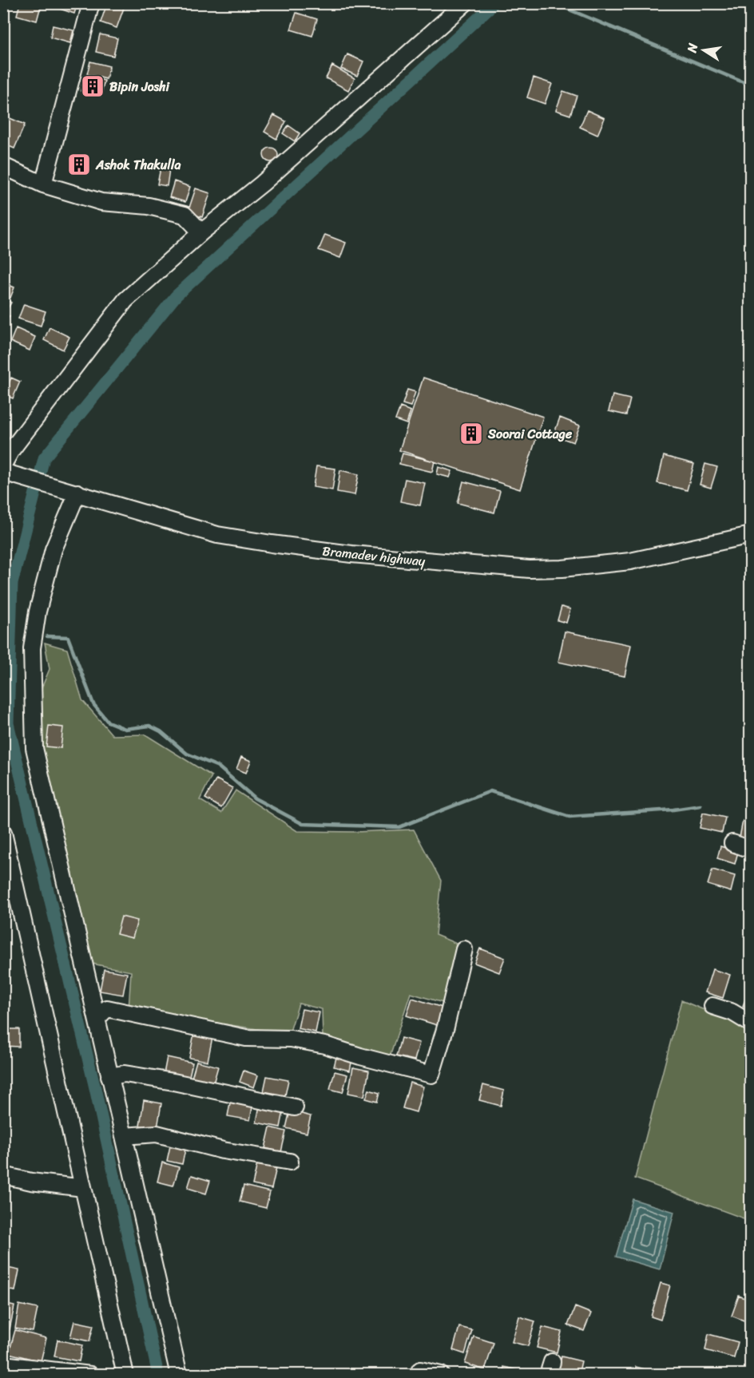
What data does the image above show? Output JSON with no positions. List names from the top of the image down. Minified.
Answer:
{"streets":{"street":["Bramadev highway"]},"places":{"building":["Bipin Joshi","Ashok Thakulla","Soorai Cottage"]},"north":"left"}
